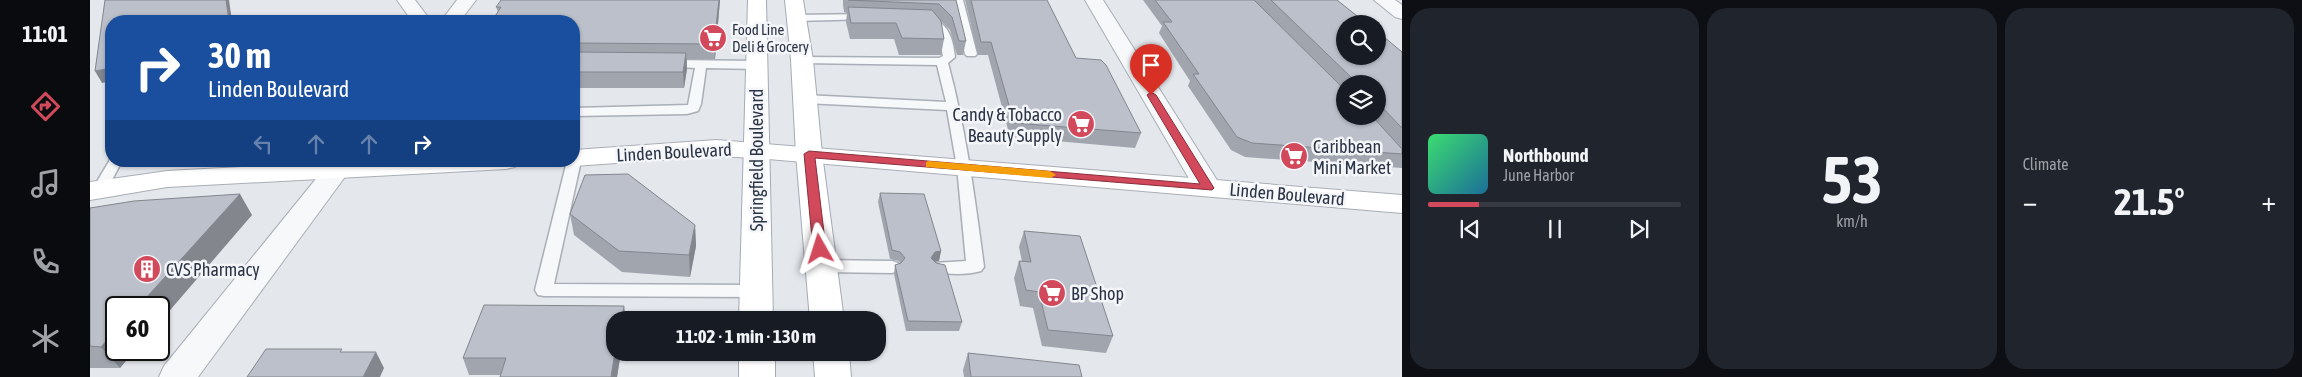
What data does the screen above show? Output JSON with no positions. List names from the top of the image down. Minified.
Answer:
{"streets":{"main road":["Linden Boulevard","Springfield Boulevard"]},"crossings":[["Linden Boulevard","Springfield Boulevard"]],"places":{"supermarket":["Food Line Deli & Grocery","Candy & Tobacco Beauty Supply","Caribbean Mini Market","BP Shop"],"building":["CVS Pharmacy"]},"page":{"tabs":"11:01","tile":[["53","km/h"],"Climate"],"turn":["30 m","Linden Boulevard"],"song":["Northbound","June Harbor"],"heat":["−","21.5°","+"],"limit":"60","trip":"11:02 · 1 min · 130 m"}}
